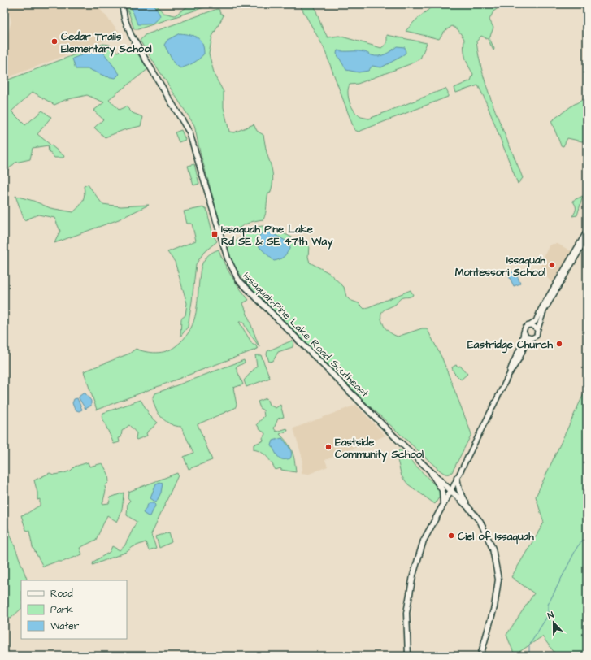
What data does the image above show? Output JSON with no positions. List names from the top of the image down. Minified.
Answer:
{"streets":{"main road":["Issaquah-Pine Lake Road Southeast"]},"places":{"other":["Cedar Trails Elementary School","Issaquah Montessori School","Eastridge Church","Eastside Community School","Ciel of Issaquah"],"transit":["Issaquah Pine Lake Rd SE & SE 47th Way"]},"legend":["Road","Park","Water"],"north":"top"}
